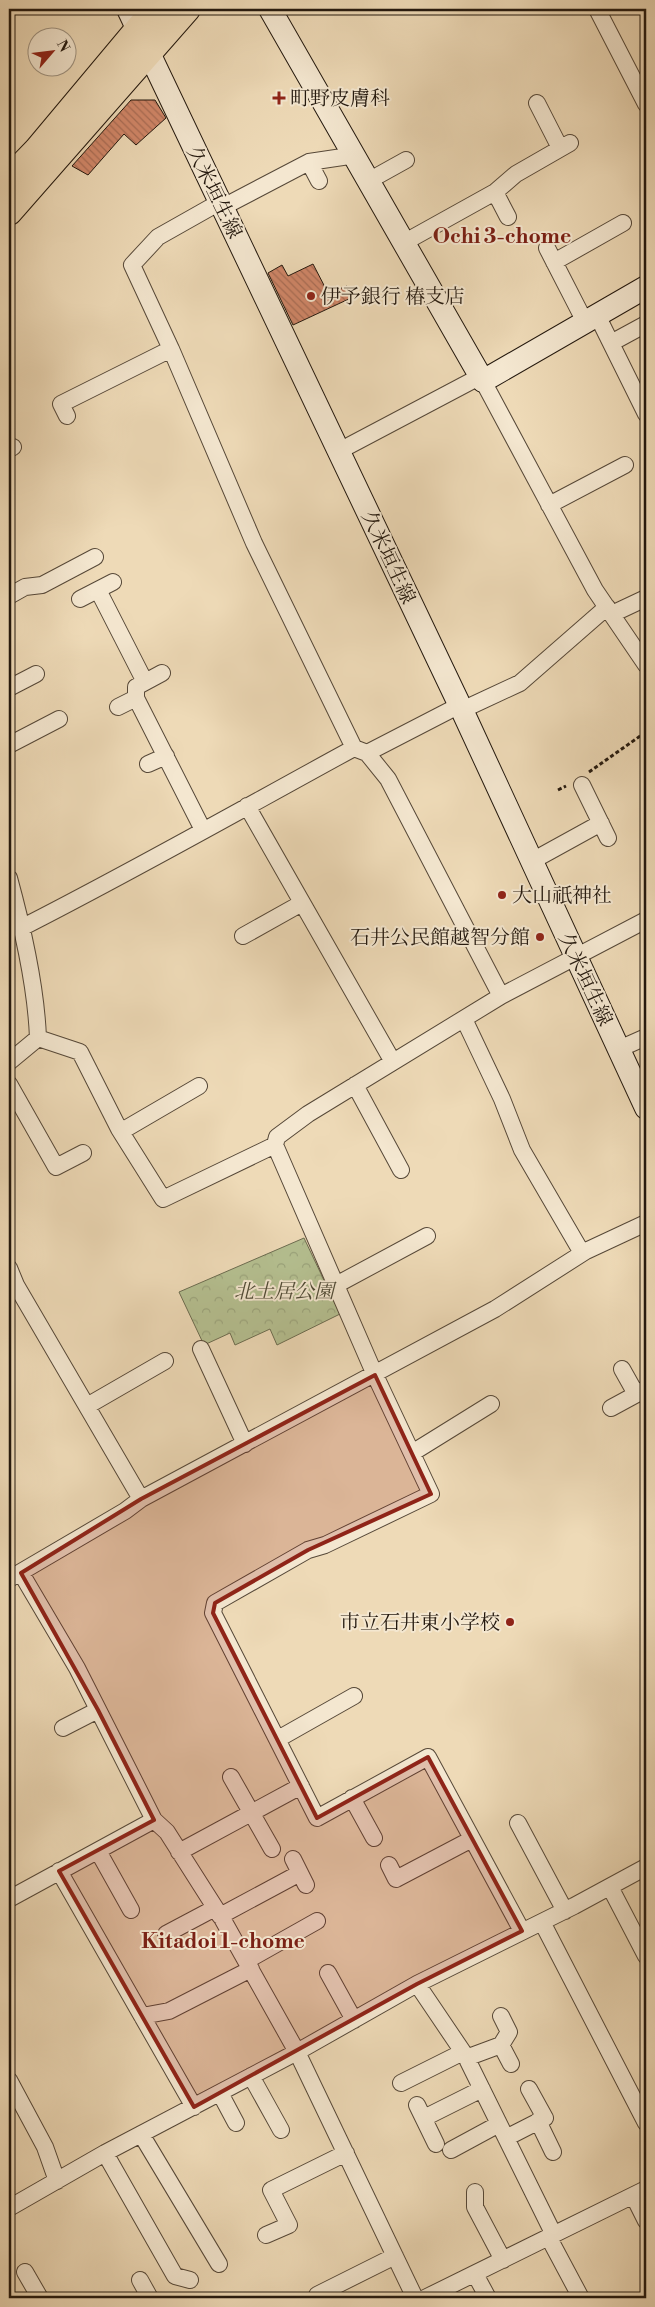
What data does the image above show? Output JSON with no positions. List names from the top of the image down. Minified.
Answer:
{"streets":{"main road":["久米垣生線"]},"districts":["Ochi 3-chome","Kitadoi 1-chome"],"parks":["北土居公園"],"places":{"health":["町野皮膚科"],"other":["伊予銀行 椿支店","大山祇神社","石井公民館越智分館","市立石井東小学校"]},"north":"top right"}
